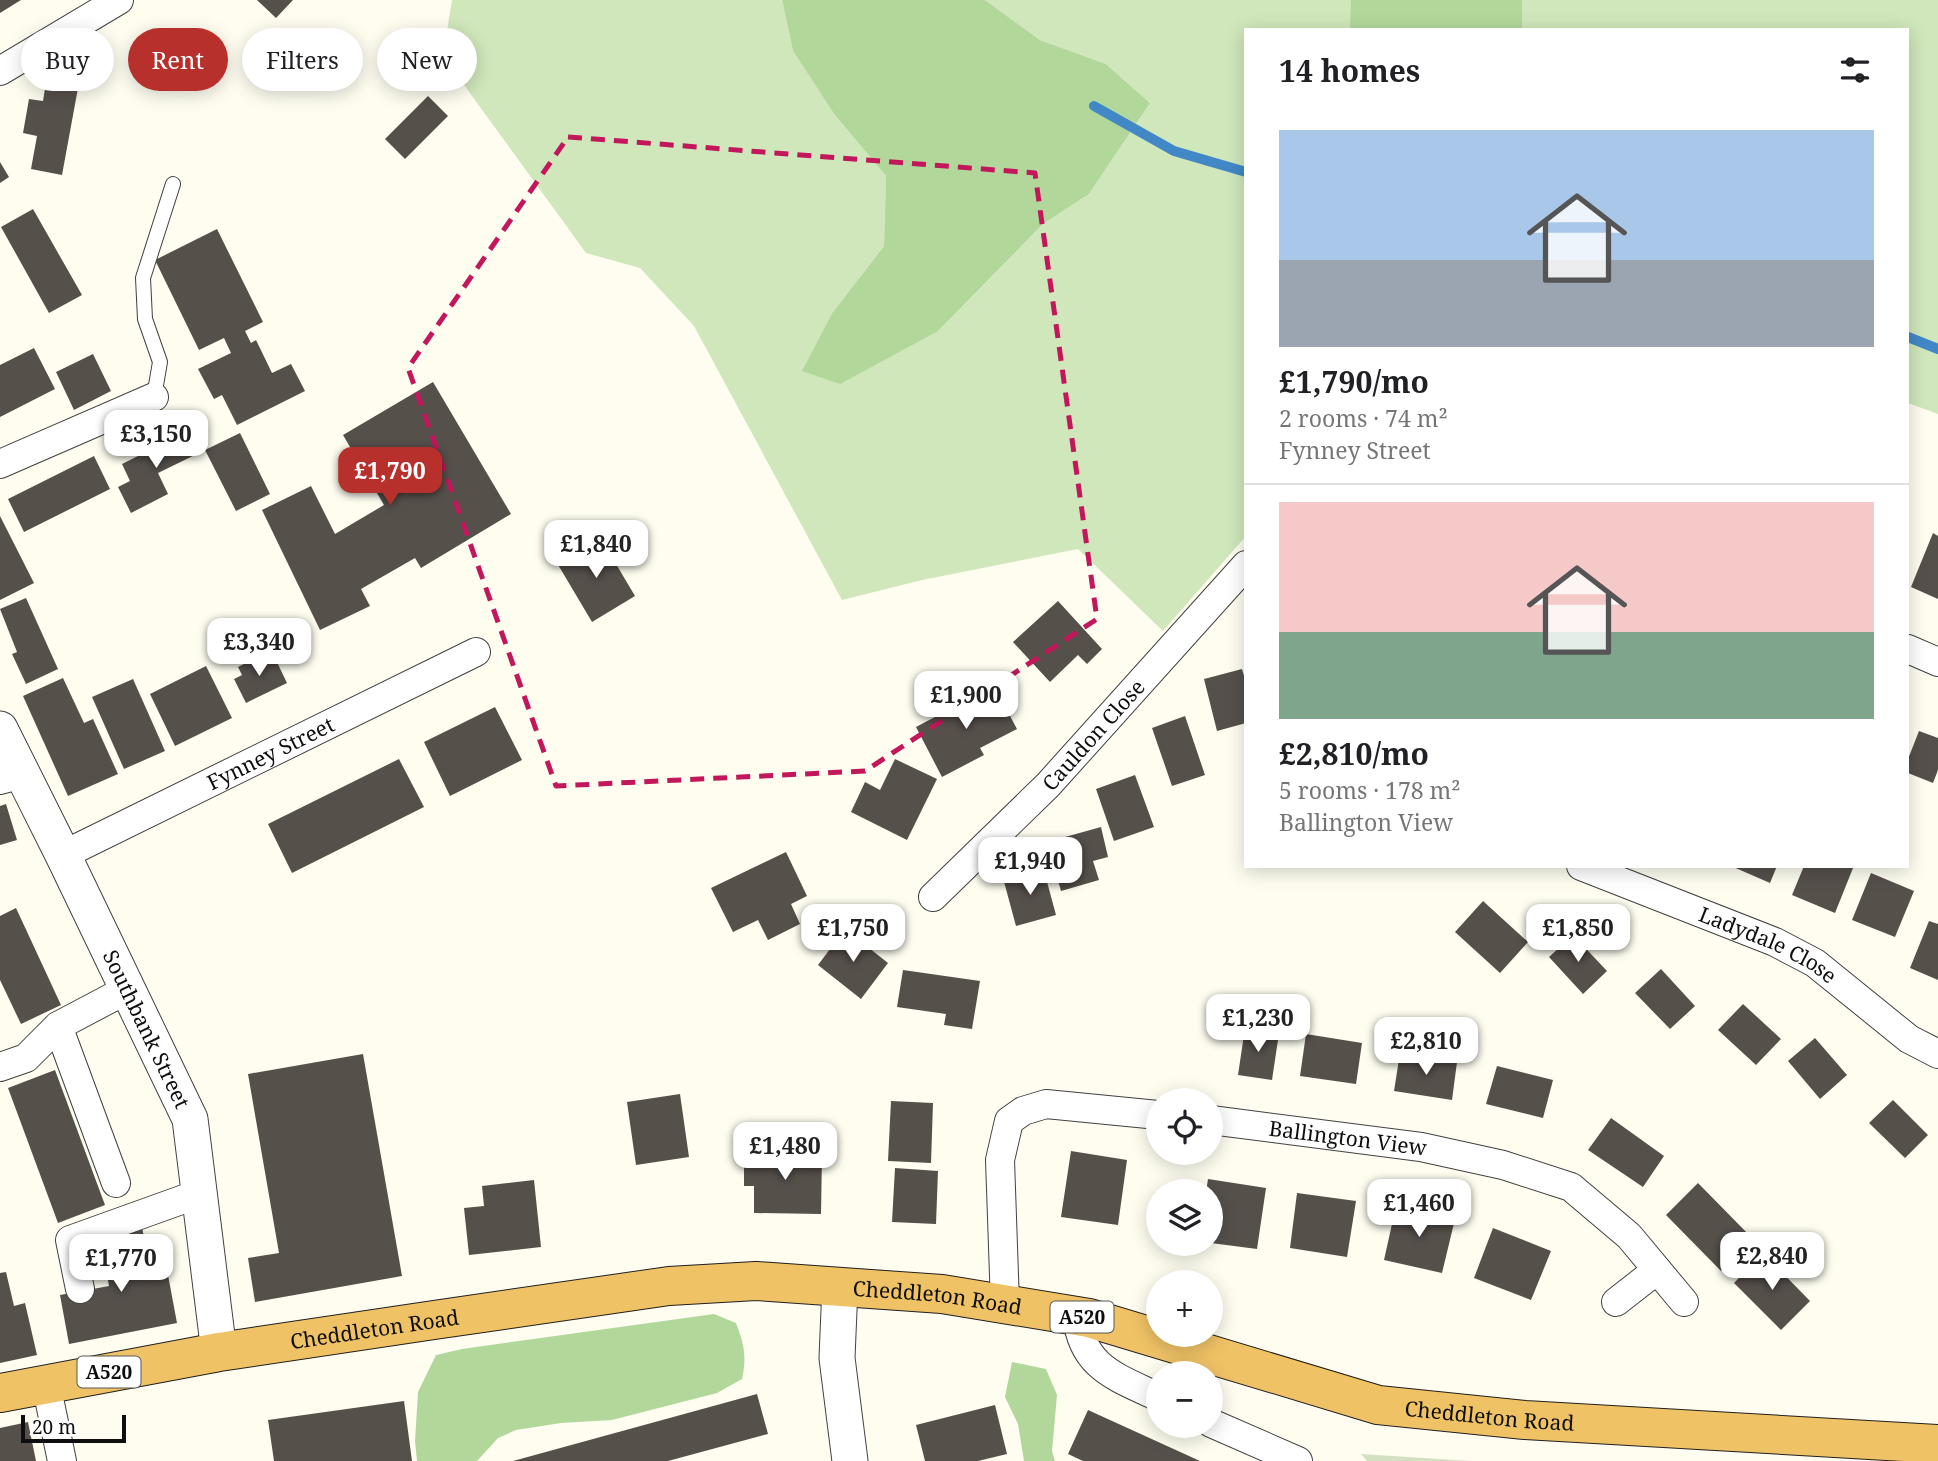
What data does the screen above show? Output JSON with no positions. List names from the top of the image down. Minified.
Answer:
{"streets":{"highway":["Cheddleton Road","A520"],"street":["Cauldon Close","Fynney Street","Ladydale Close","Southbank Street","Ballington View"]},"crossings":[["Fynney Street","Southbank Street"],["Southbank Street","Cheddleton Road"],["Southbank Street","A520"],["Cheddleton Road","A520"]],"scale_bar":"20 m","page":{"chip":["Buy","Rent","Filters","New"],"heading":"14 homes","list":[{"name":"£1,790/mo","note":"2 rooms · 74 m² · Fynney Street"},{"name":"£2,810/mo","note":"5 rooms · 178 m² · Ballington View"}],"price":["£3,150","£1,790","£1,840","£3,340","£1,900","£1,940","£1,750","£1,850","£1,230","£2,810","£1,480","£1,460","£2,840","£1,770"],"map_buttons":["+","−"],"scale":"20 m"}}
